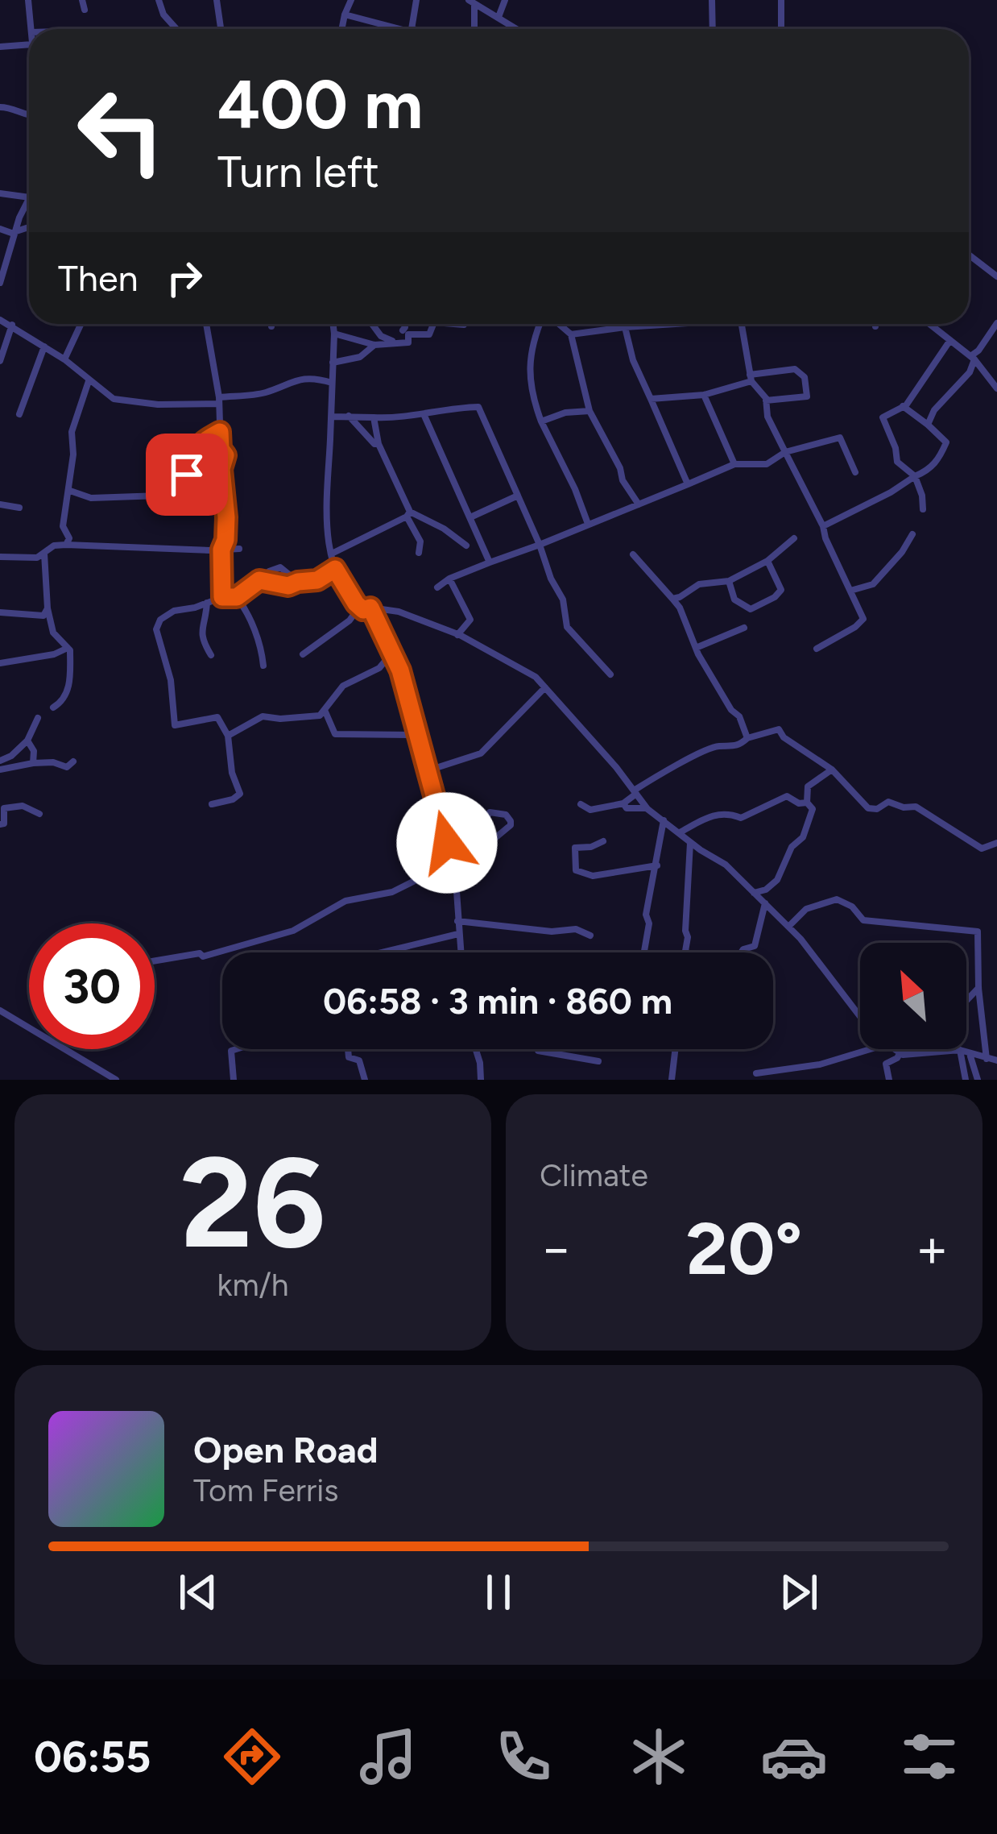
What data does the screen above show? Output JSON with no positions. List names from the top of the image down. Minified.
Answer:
{"north":"top left","page":{"turn":["400 m","Turn left"],"then":"Then","limit":"30","trip":"06:58 · 3 min · 860 m","tile":[["26","km/h"],"Climate"],"heat":["−","20°","+"],"song":["Open Road","Tom Ferris"],"tabs":"06:55"}}
